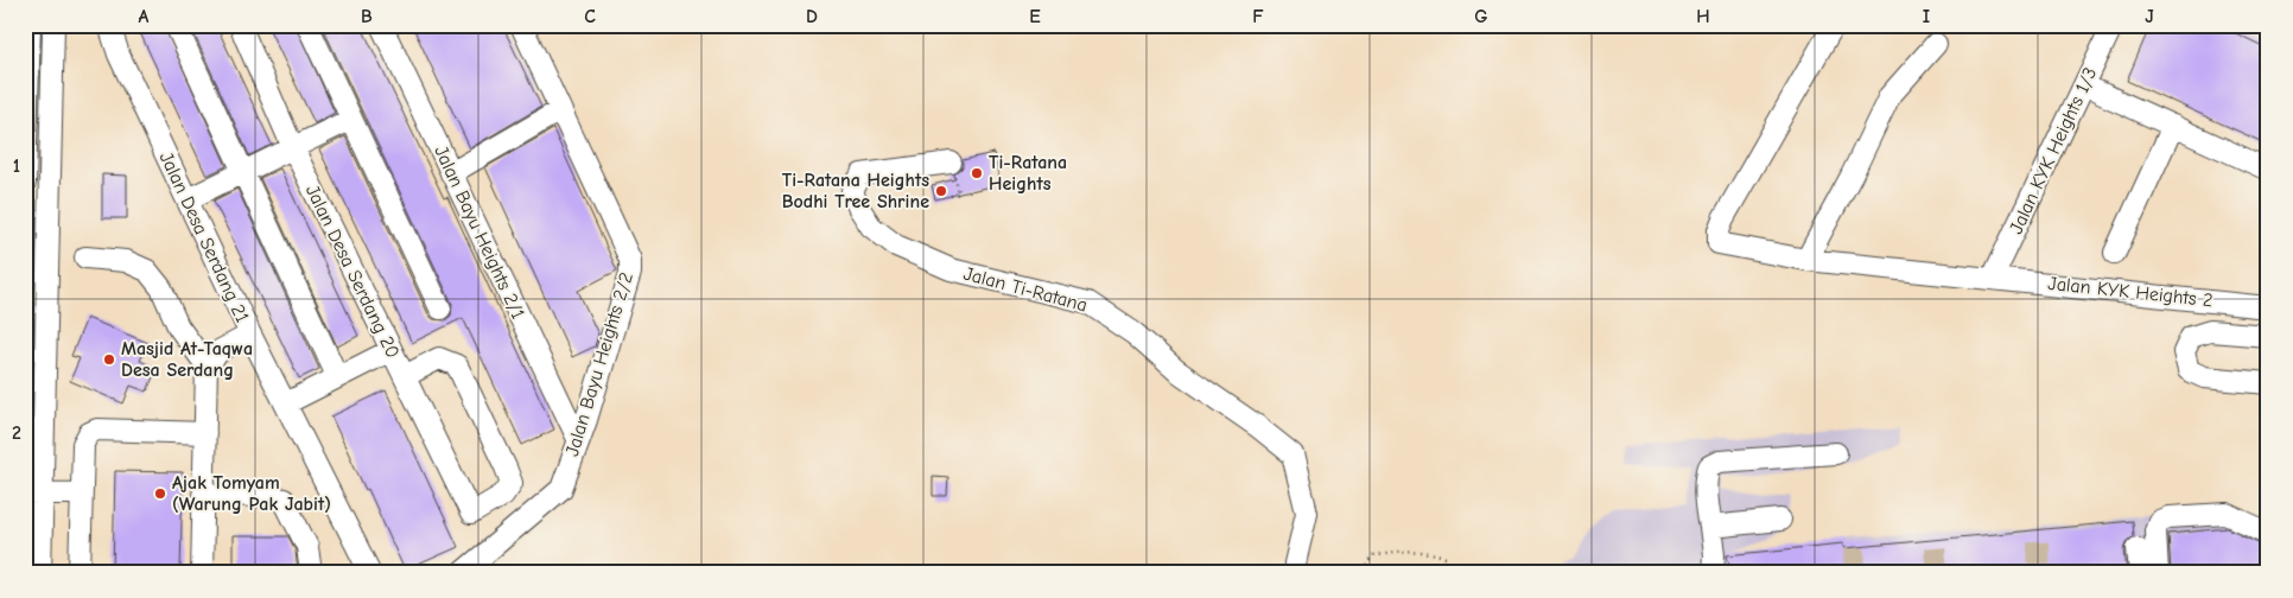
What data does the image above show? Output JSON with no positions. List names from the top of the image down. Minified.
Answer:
{"streets":{"street":["Jalan KYK Heights 1/3","Jalan Bayu Heights 2/1","Jalan Desa Serdang 21","Jalan Desa Serdang 20","Jalan Ti-Ratana","Jalan KYK Heights 2","Jalan Bayu Heights 2/2"]},"crossings":[["Jalan KYK Heights 1/3","Jalan KYK Heights 2"],["Jalan Bayu Heights 2/1","Jalan Bayu Heights 2/2"]],"places":["Ti-Ratana Heights","Ti-Ratana Heights Bodhi Tree Shrine","Masjid At-Taqwa Desa Serdang","Ajak Tomyam (Warung Pak Jabit)"],"grid":{"columns":["A","B","C","D","E","F","G","H","I","J"],"rows":["1","2"]}}
